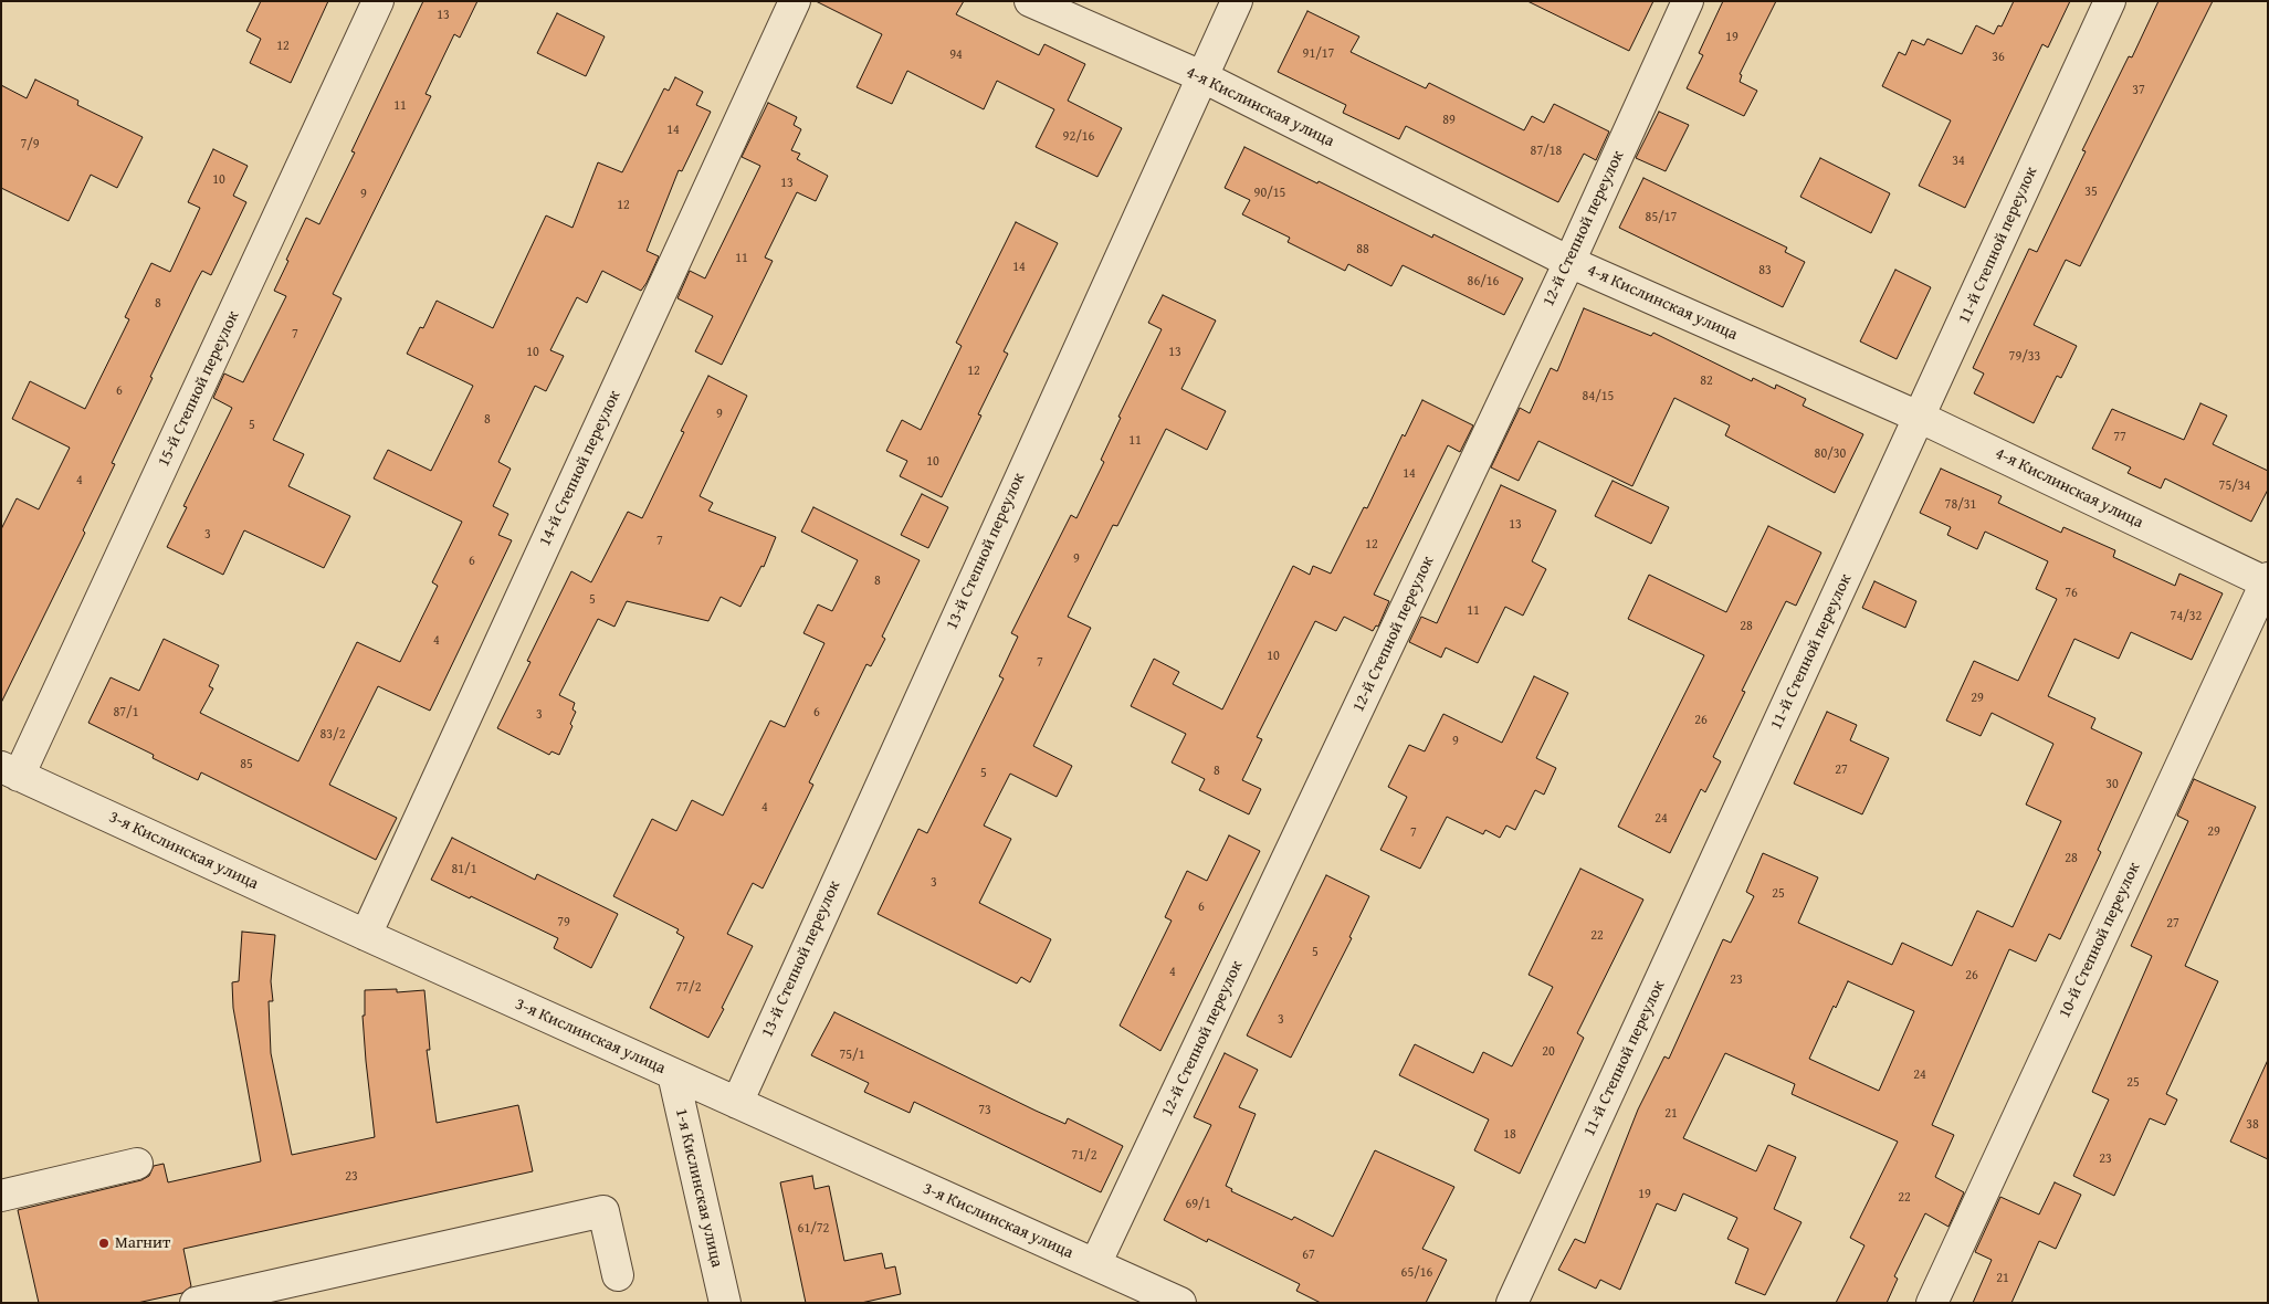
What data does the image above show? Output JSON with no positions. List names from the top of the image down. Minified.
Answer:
{"streets":{"street":["4-я Кислинская улица","12-й Степной переулок","11-й Степной переулок","15-й Степной переулок","14-й Степной переулок","13-й Степной переулок","3-я Кислинская улица","10-й Степной переулок","1-я Кислинская улица"]},"crossings":[["4-я Кислинская улица","12-й Степной переулок"],["4-я Кислинская улица","11-й Степной переулок"],["4-я Кислинская улица","13-й Степной переулок"],["4-я Кислинская улица","10-й Степной переулок"],["12-й Степной переулок","3-я Кислинская улица"],["15-й Степной переулок","3-я Кислинская улица"],["14-й Степной переулок","3-я Кислинская улица"],["13-й Степной переулок","3-я Кислинская улица"],["3-я Кислинская улица","1-я Кислинская улица"]],"places":["Магнит"],"house_numbers":["13","19","12","91/17","94","36","37","11","89","14","92/16","7/9","87/18","34","10","13","35","90/15","9","12","85/17","88","11","14","83","86/16","8","7","10","13","79/33","12","82","6","84/15","9","8","5","77","11","80/30","10","14","4","75/34","78/31","13","3","7","12","9","6","8","76","5","11","74/32","28","4","10","7","29","87/1","6","3","26","83/2","9","85","27","8","5","30","4","24","29","7","28","81/1","3","25","6","79","27","22","5","4","26","23","77/2","3","20","75/1","24","25","73","21","38","18","71/2","23","23","19","22","69/1","61/72","67","65/16","21"]}
